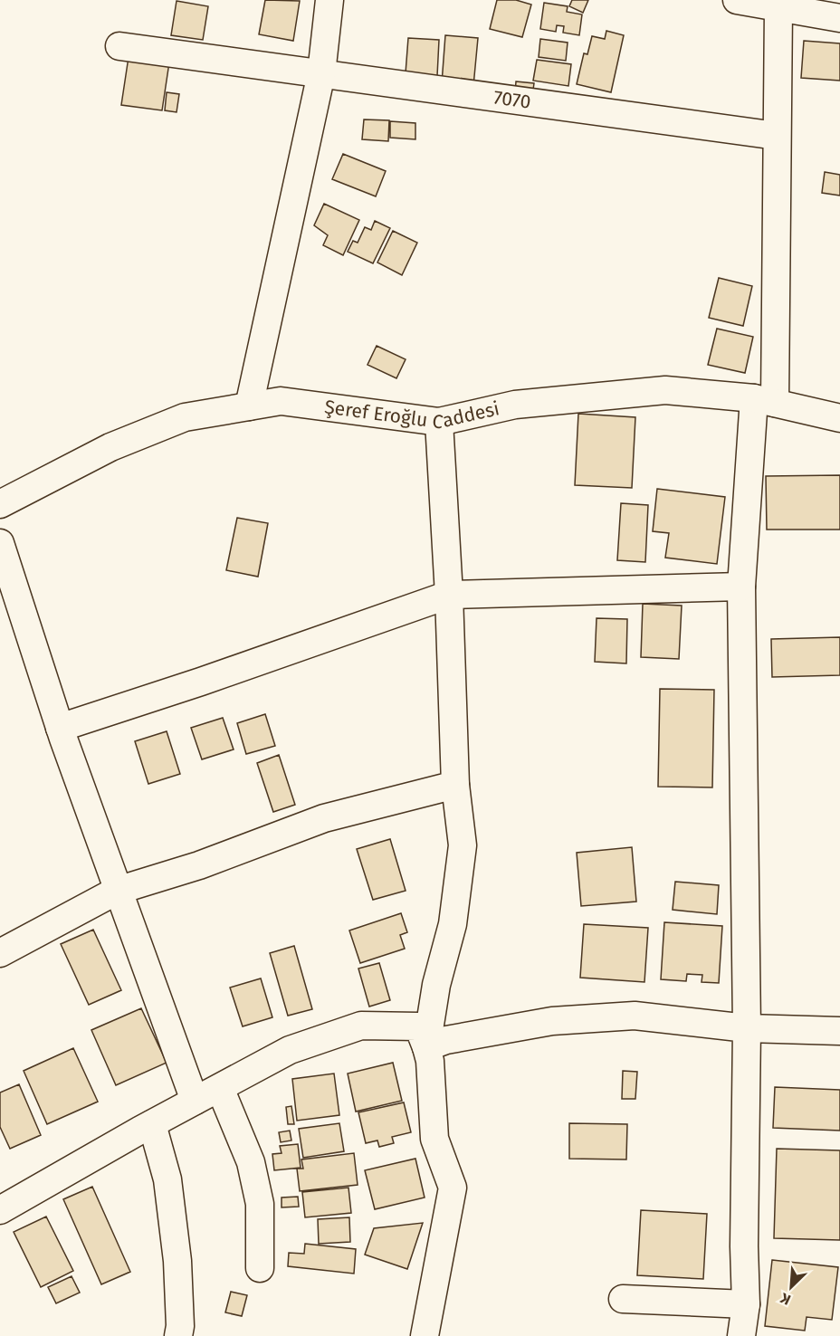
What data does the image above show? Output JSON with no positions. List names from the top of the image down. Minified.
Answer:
{"streets":{"street":["7070","Şeref Eroğlu Caddesi"]},"north":"bottom left"}
